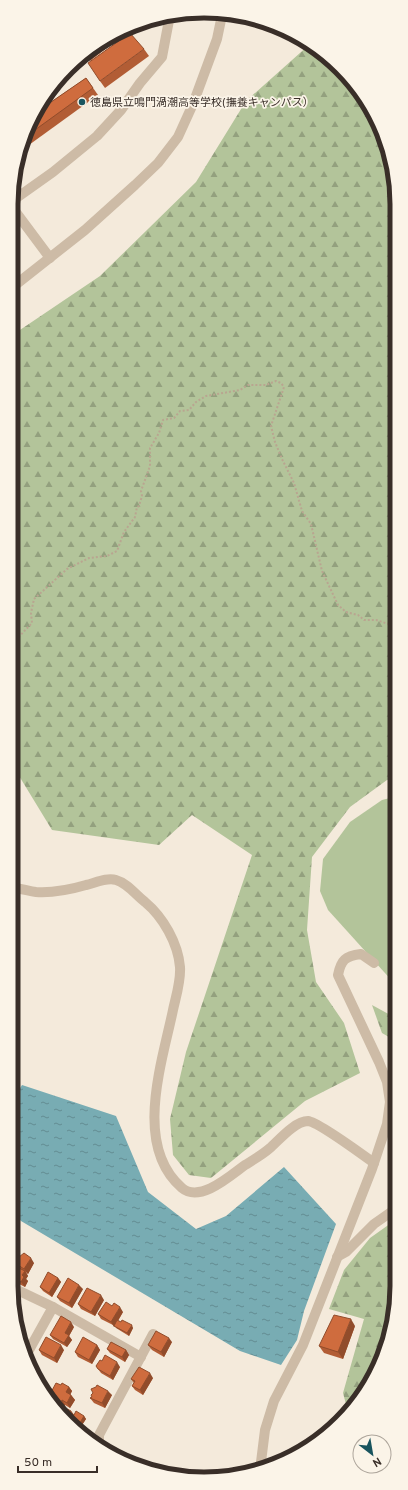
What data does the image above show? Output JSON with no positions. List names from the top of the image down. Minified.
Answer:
{"places":["徳島県立鳴門渦潮高等学校(撫養キャンパス）"],"scale_bar":"50 m","north":"bottom right"}
